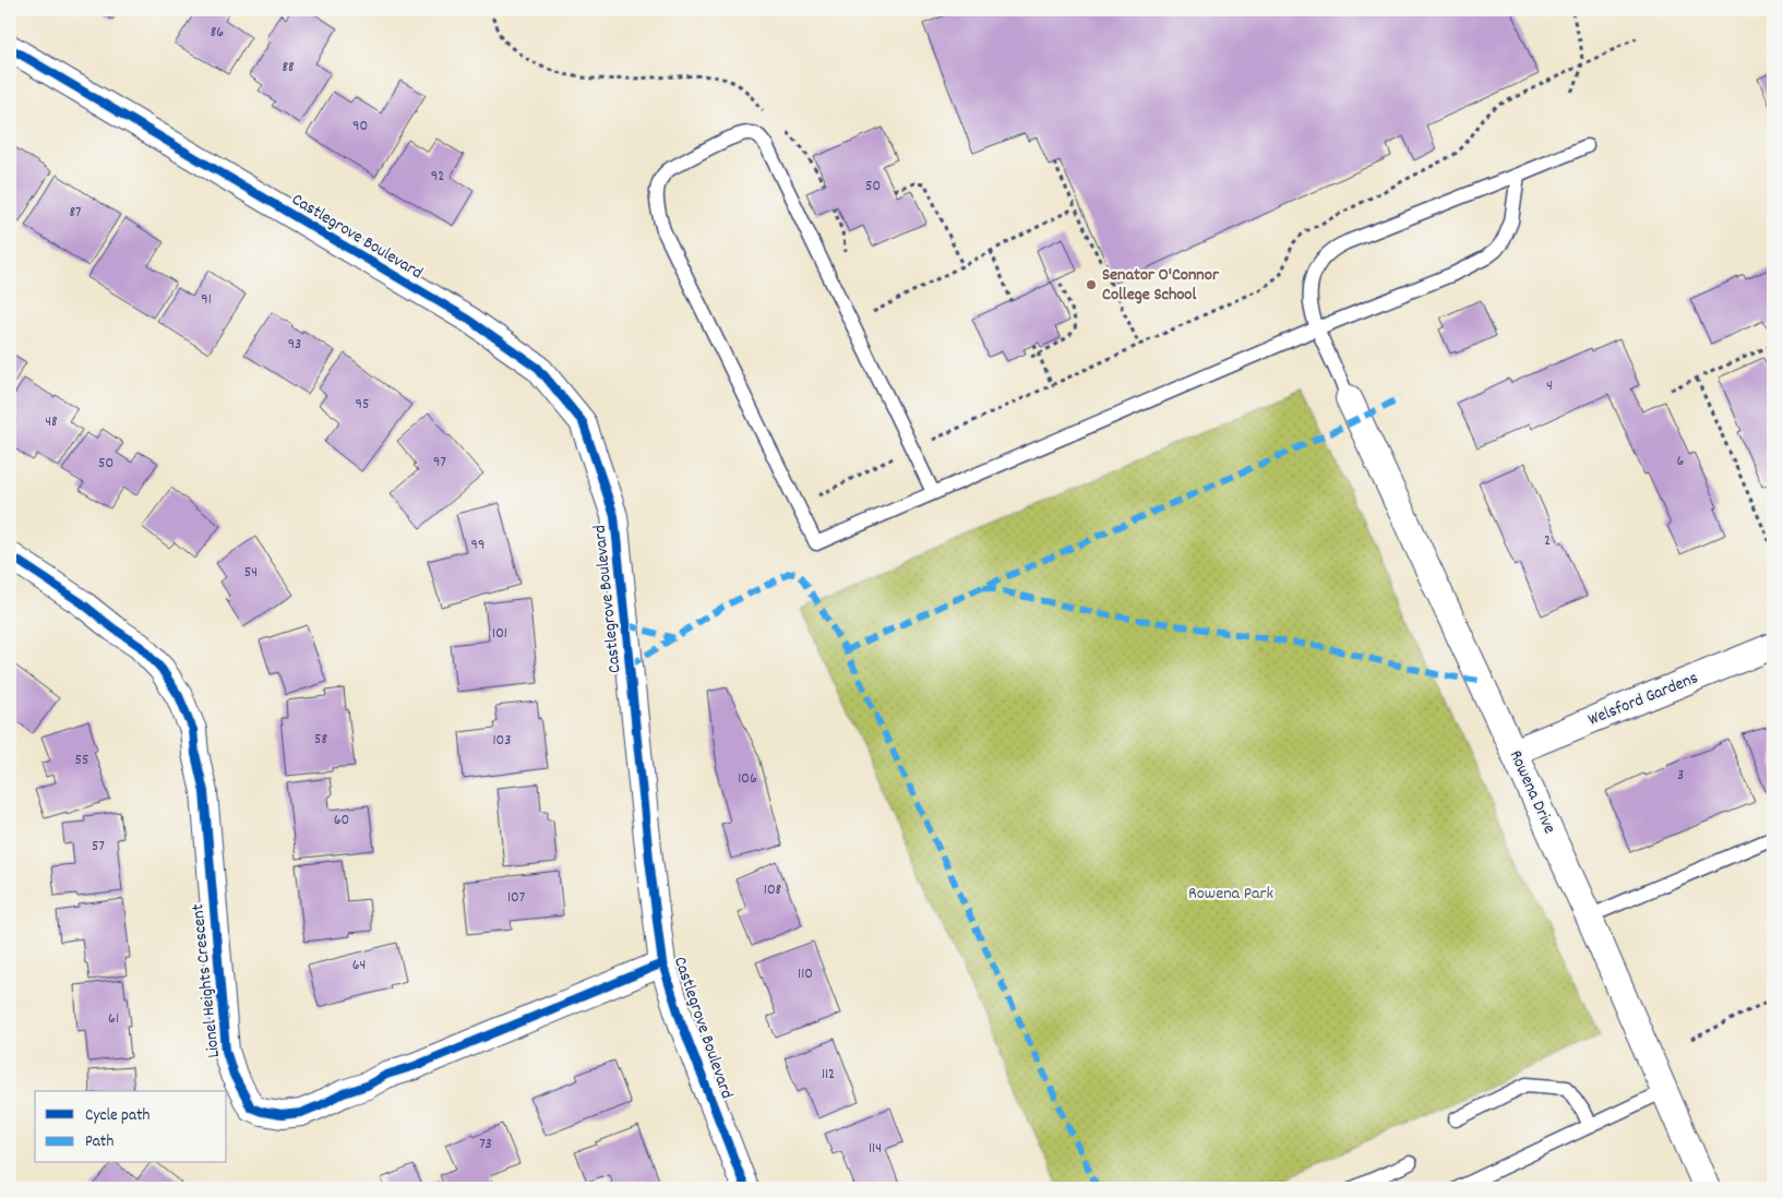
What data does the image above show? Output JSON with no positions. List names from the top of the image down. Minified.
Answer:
{"streets":{"street":["Castlegrove Boulevard","Welsford Gardens","Rowena Drive","Lionel Heights Crescent"]},"crossings":[["Castlegrove Boulevard","Lionel Heights Crescent"],["Welsford Gardens","Rowena Drive"]],"parks":["Rowena Park"],"places":["Senator O'Connor College School"],"house_numbers":["86","88","90","92","50","87","91","93","4","95","48","6","97","50","2","99","54","101","58","103","55","3","106","60","57","108","107","64","110","61","112","73","114"],"legend":["Cycle path","Path"]}
